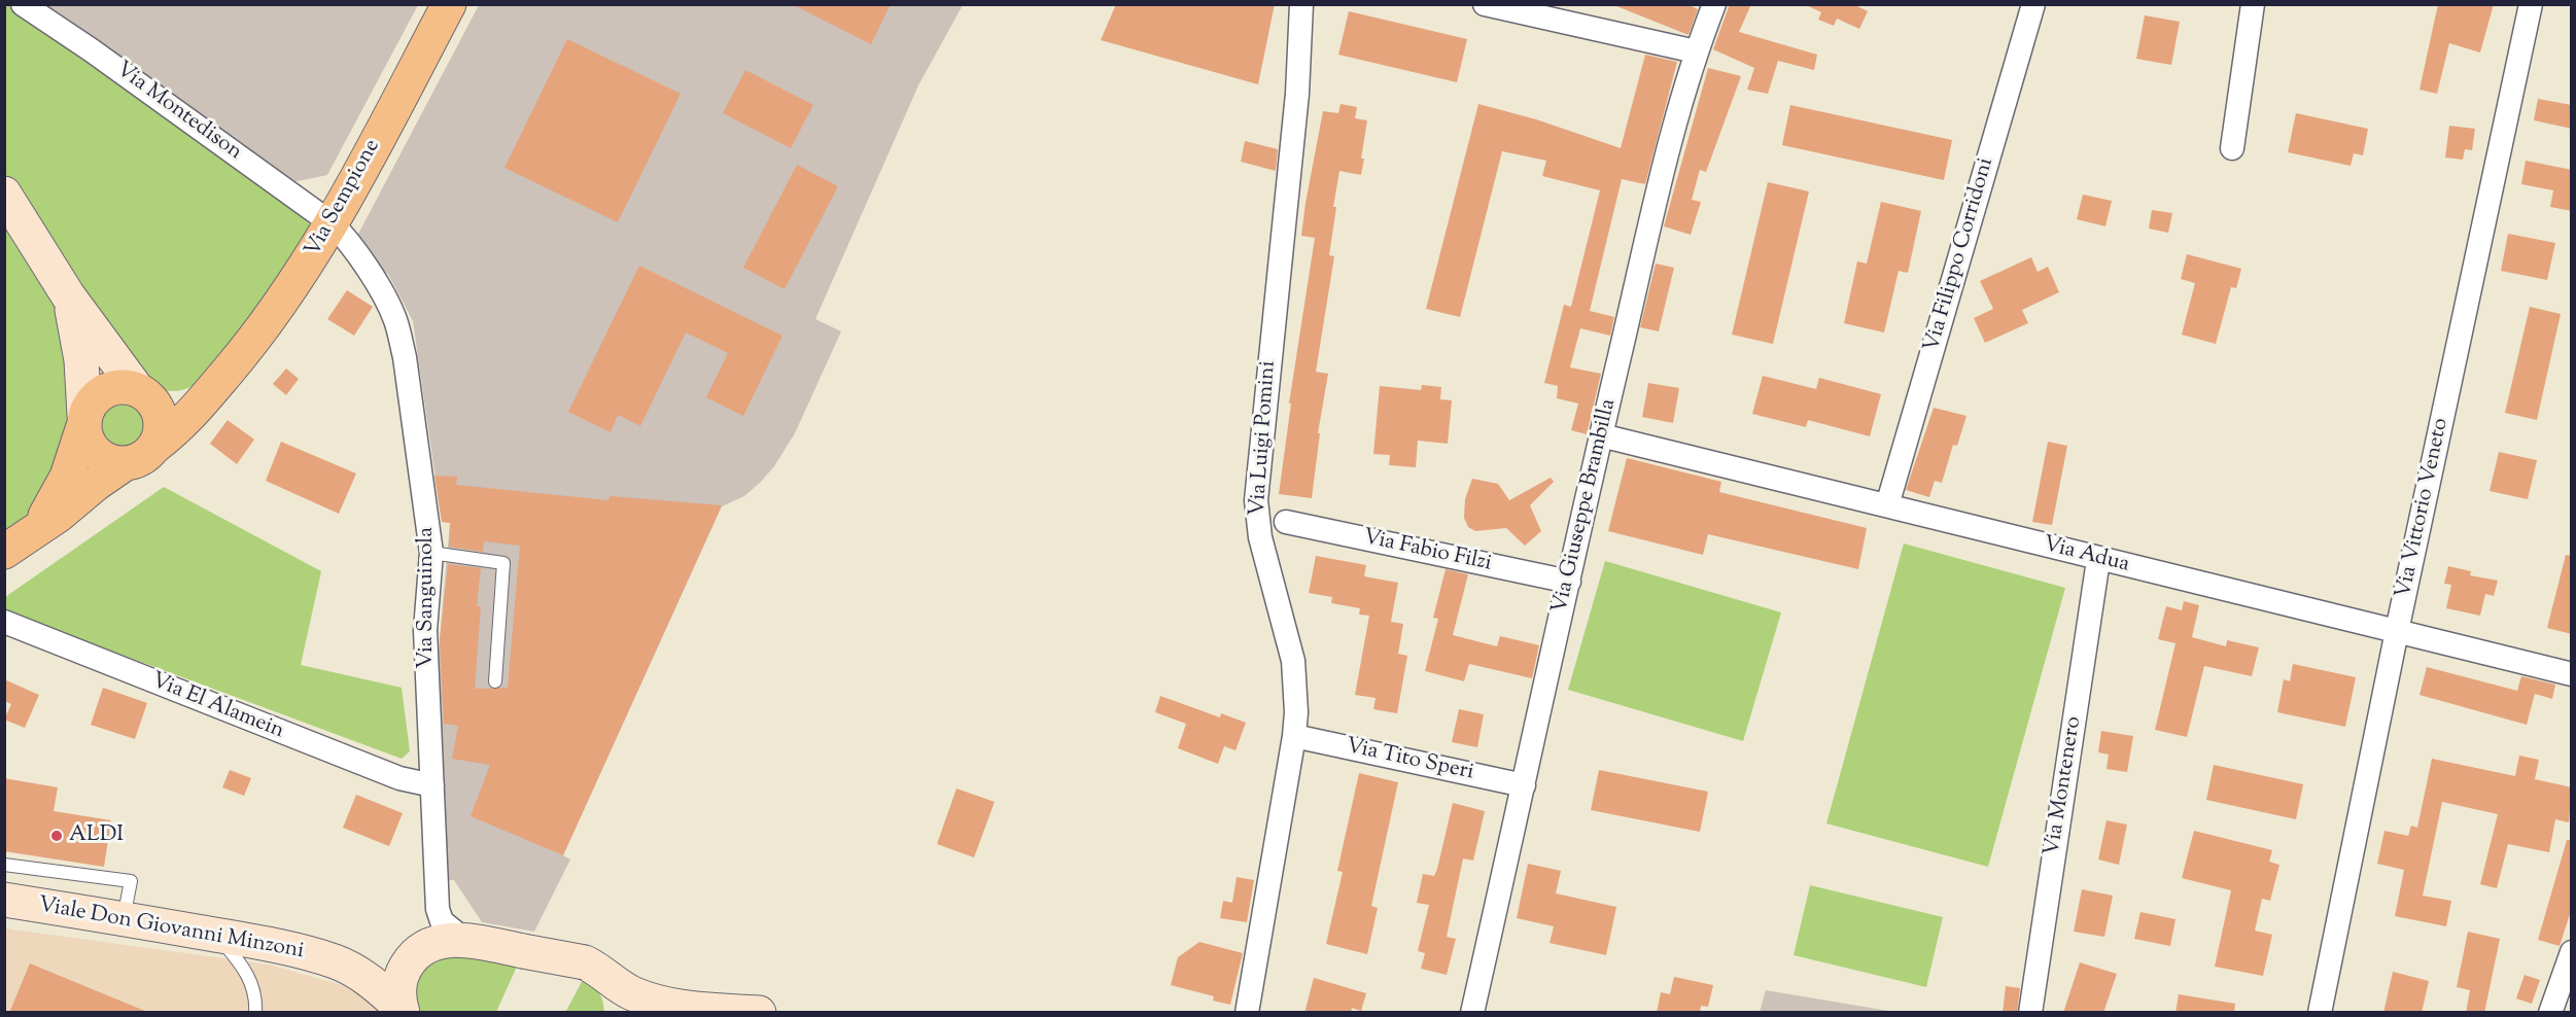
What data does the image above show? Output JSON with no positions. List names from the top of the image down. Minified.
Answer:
{"streets":{"main road":["Via Sempione"],"street":["Via Montedison","Via Filippo Corridoni","Via Luigi Pomini","Via Giuseppe Brambilla","Via Vittorio Veneto","Via Fabio Filzi","Via Adua","Via Sanguinola","Via El Alamein","Via Tito Speri","Via Montenero","Viale Don Giovanni Minzoni"]},"crossings":[["Via Montedison","Via Sempione"],["Via Montedison","Via Sanguinola"],["Via Sempione","Via Sanguinola"],["Via Filippo Corridoni","Via Adua"],["Via Luigi Pomini","Via Tito Speri"],["Via Giuseppe Brambilla","Via Fabio Filzi"],["Via Giuseppe Brambilla","Via Adua"],["Via Giuseppe Brambilla","Via Tito Speri"],["Via Vittorio Veneto","Via Adua"],["Via Adua","Via Montenero"],["Via Sanguinola","Via El Alamein"],["Via Sanguinola","Viale Don Giovanni Minzoni"]],"places":["ALDI"]}
